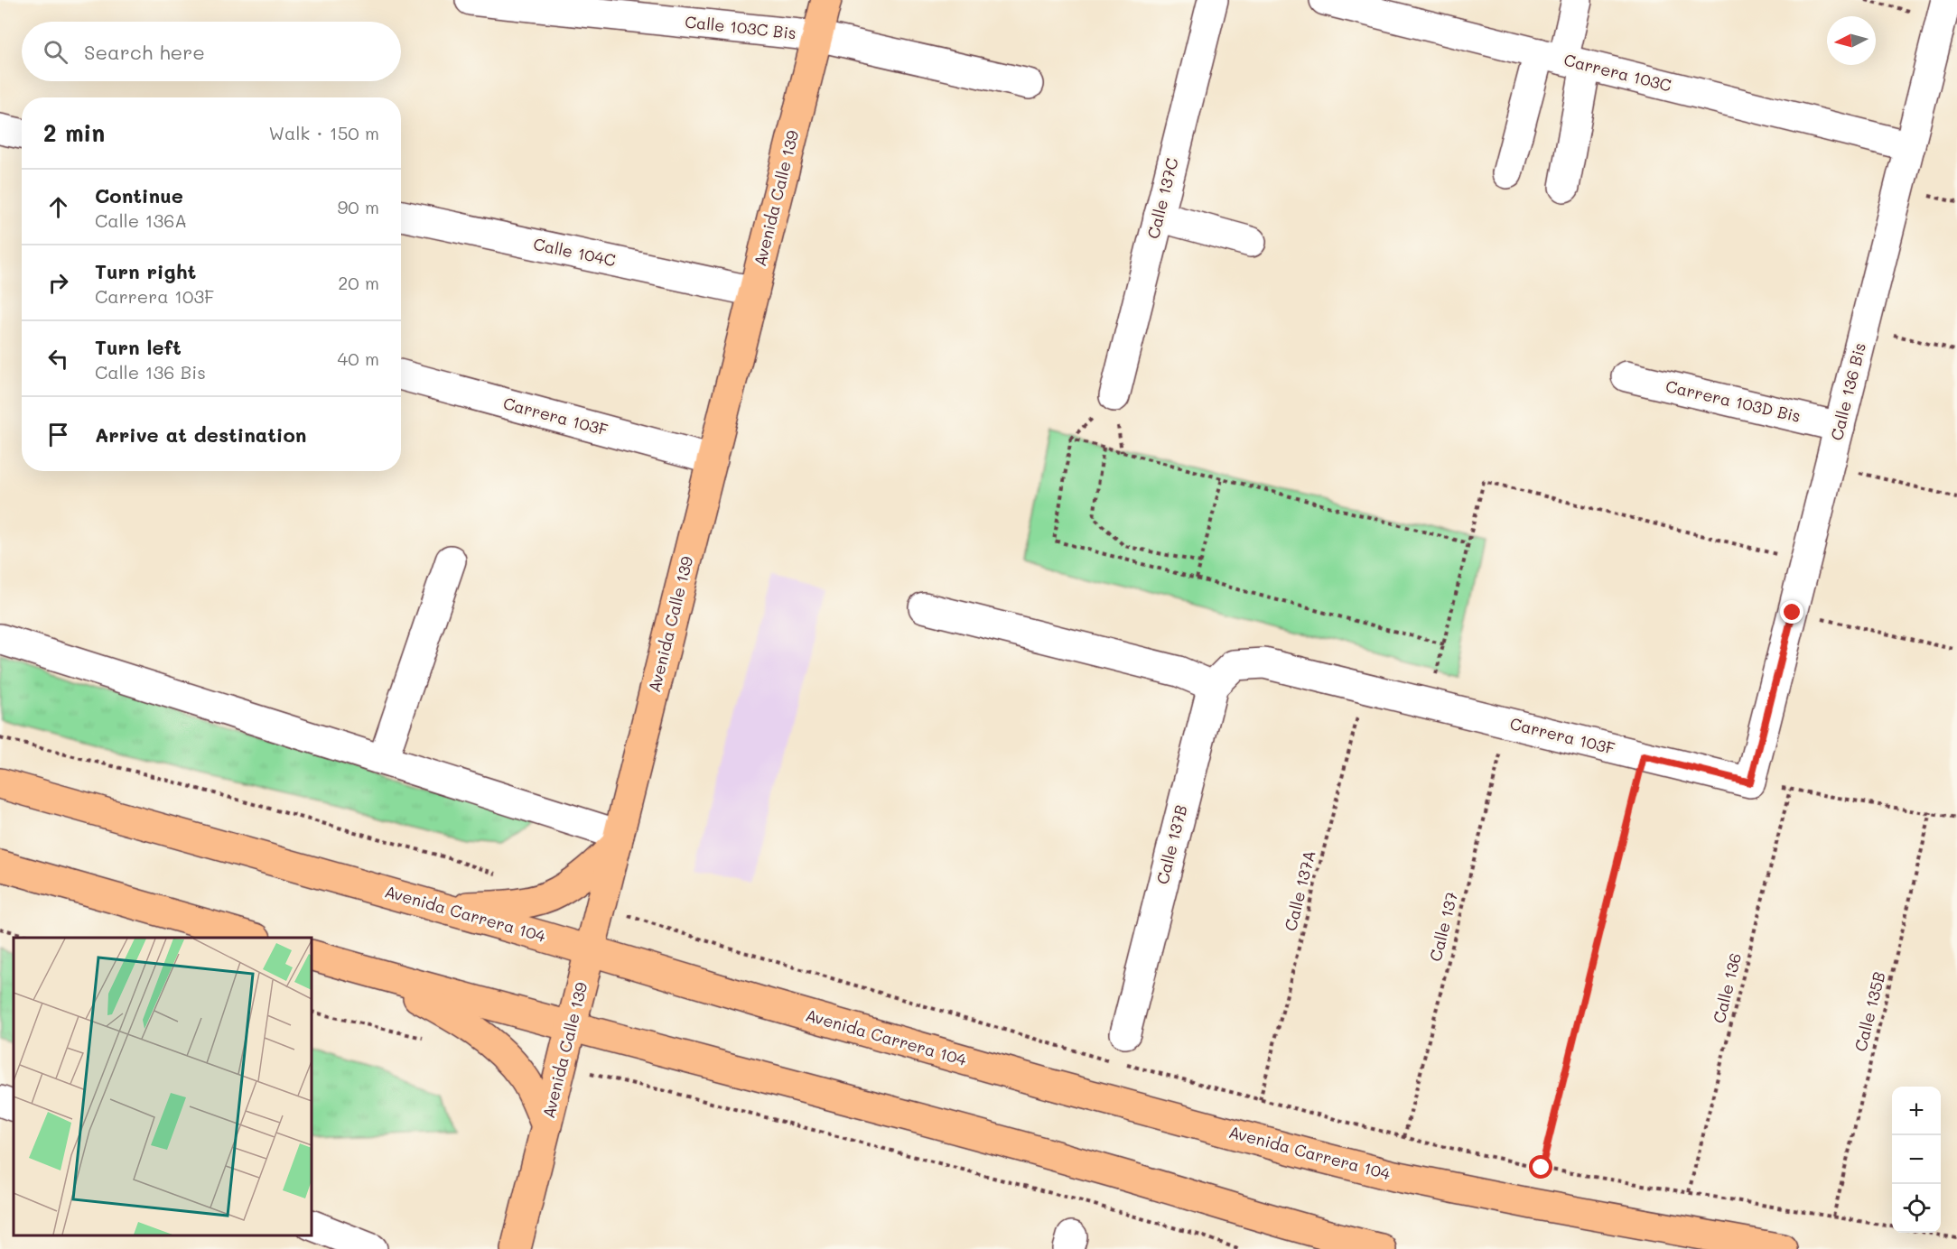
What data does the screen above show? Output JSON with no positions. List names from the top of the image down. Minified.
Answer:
{"streets":{"main road":["Avenida Calle 139","Avenida Carrera 104"],"street":["Calle 103C Bis","Carrera 103C","Calle 137C","Calle 104C","Calle 136 Bis","Carrera 103D Bis","Carrera 103F","Calle 137B"],"path":["Calle 137A","Calle 137","Calle 136","Calle 135B"]},"crossings":[["Calle 103C Bis","Avenida Calle 139"],["Carrera 103C","Calle 136 Bis"],["Avenida Calle 139","Calle 104C"],["Avenida Calle 139","Carrera 103F"],["Avenida Calle 139","Avenida Carrera 104"],["Calle 136 Bis","Carrera 103D Bis"],["Calle 136 Bis","Carrera 103F"],["Carrera 103F","Calle 137B"],["Carrera 103F","Calle 137A"],["Carrera 103F","Calle 137"]],"north":"left","page":{"search":"Search here","heading":["2 min","Walk · 150 m"],"list":[["Continue","Calle 136A","90 m"],["Turn right","Carrera 103F","20 m"],["Turn left","Calle 136 Bis","40 m"],"Arrive at destination"],"map_buttons":["+","−"]}}
